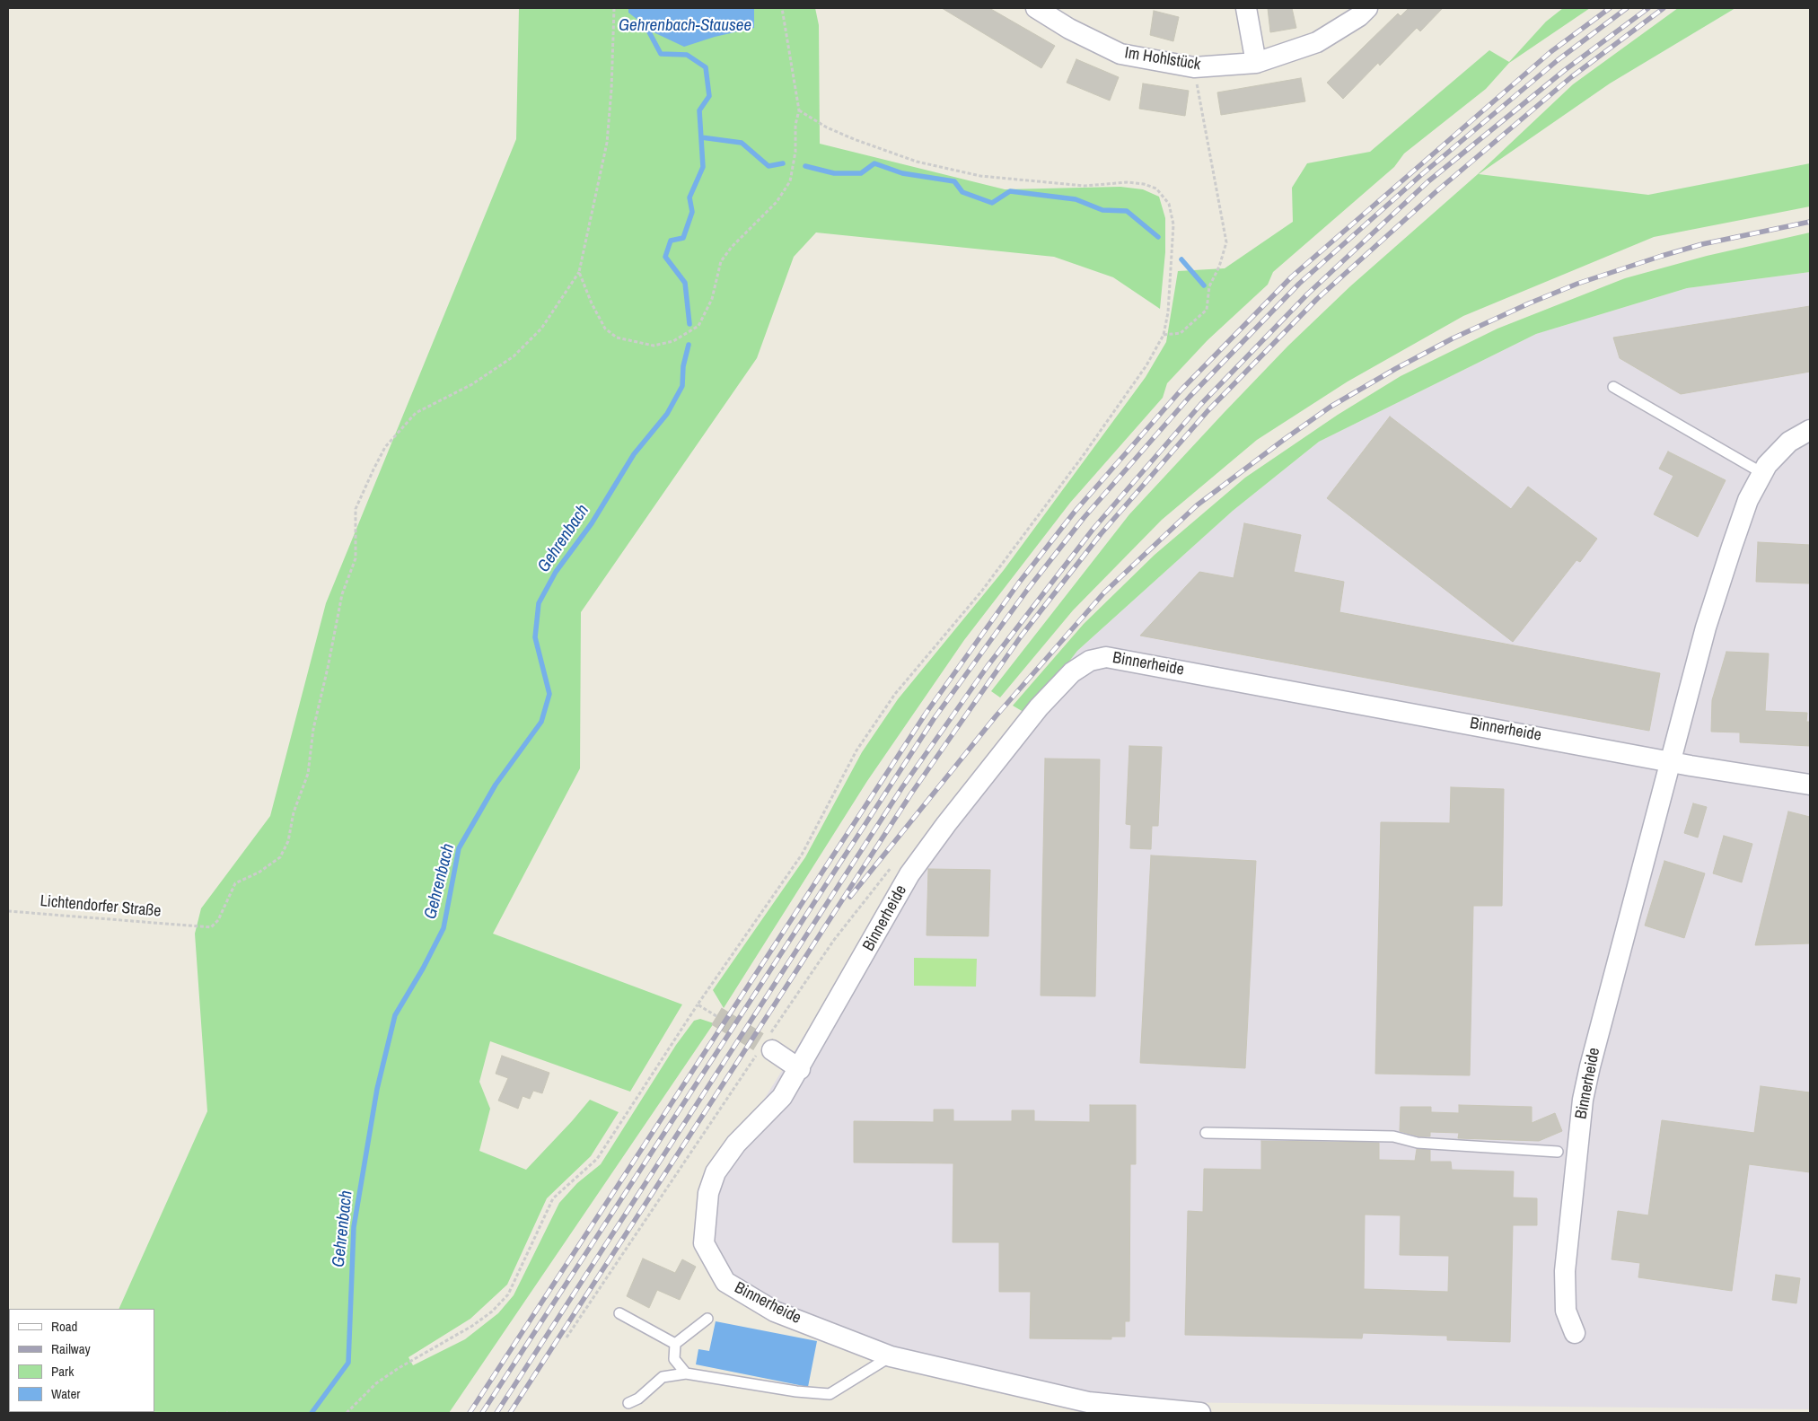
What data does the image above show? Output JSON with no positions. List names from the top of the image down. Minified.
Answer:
{"streets":{"street":["Im Hohlstück","Binnerheide"],"path":["Lichtendorfer Straße"]},"water":["Gehrenbach-Stausee","Gehrenbach"],"legend":["Road","Railway","Park","Water"]}
